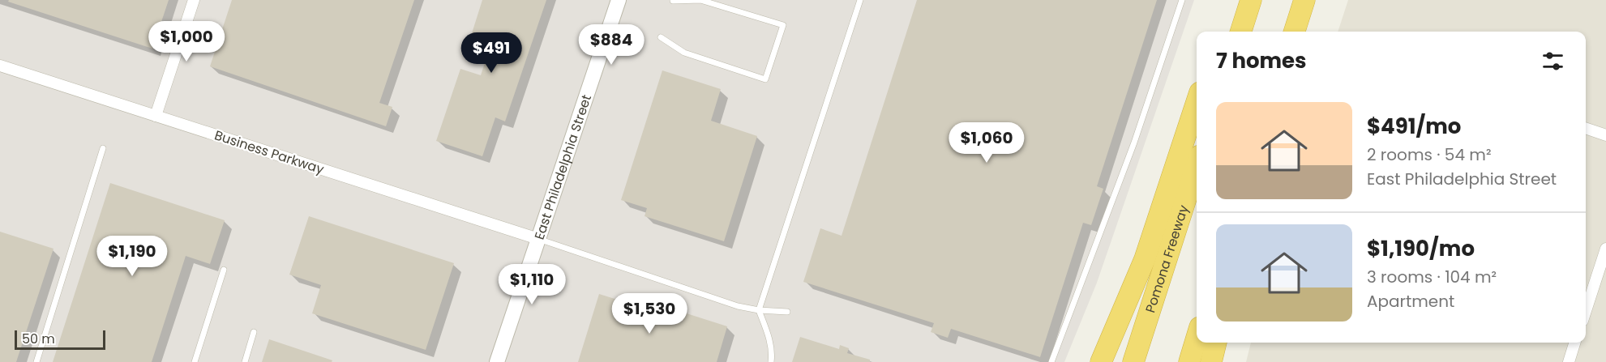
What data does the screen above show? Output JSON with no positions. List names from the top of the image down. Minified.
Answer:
{"streets":{"highway":["Pomona Freeway"],"street":["Business Parkway","East Philadelphia Street"]},"crossings":[["Business Parkway","East Philadelphia Street"]],"scale_bar":"50 m","page":{"price":["$1,000","$884","$491","$1,060","$1,190","$1,110","$1,530"],"heading":"7 homes","list":[{"name":"$491/mo","note":"2 rooms · 54 m² · East Philadelphia Street"},{"name":"$1,190/mo","note":"3 rooms · 104 m² · Apartment"}],"scale":"50 m"}}
